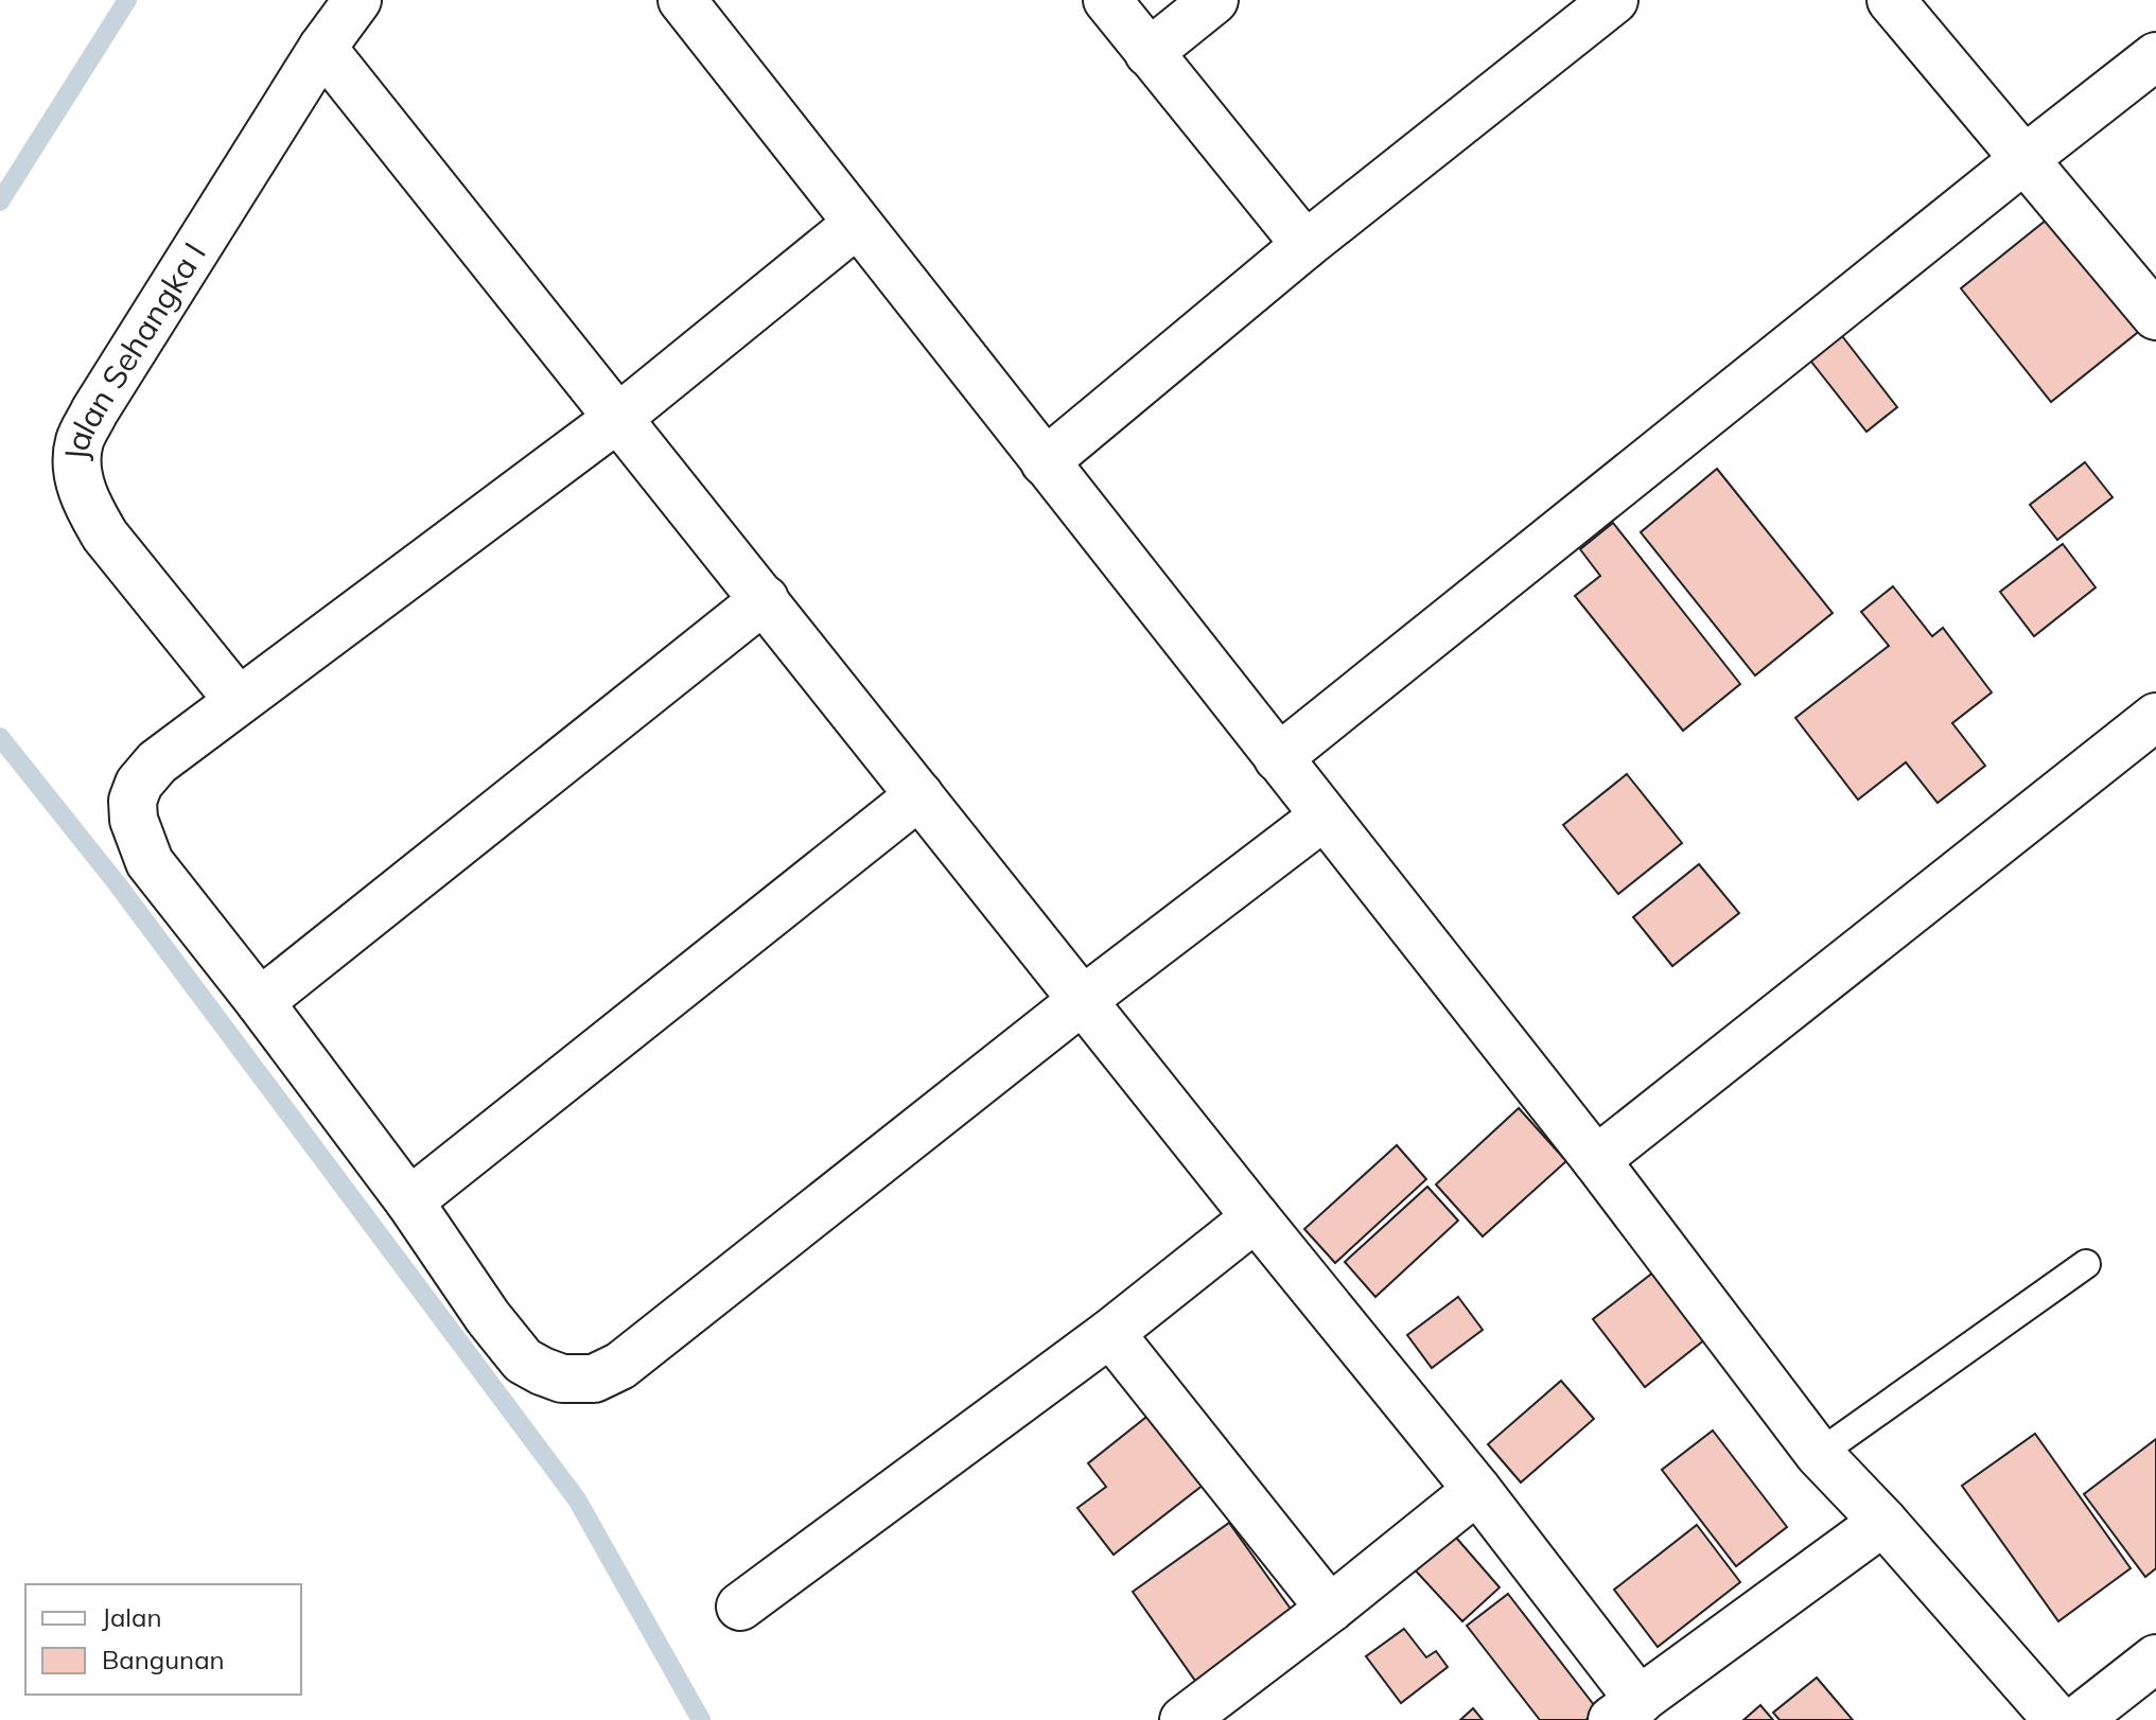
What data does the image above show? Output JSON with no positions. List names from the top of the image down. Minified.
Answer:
{"streets":{"street":["Jalan Sehangka I"]},"legend":["Jalan","Bangunan"]}
